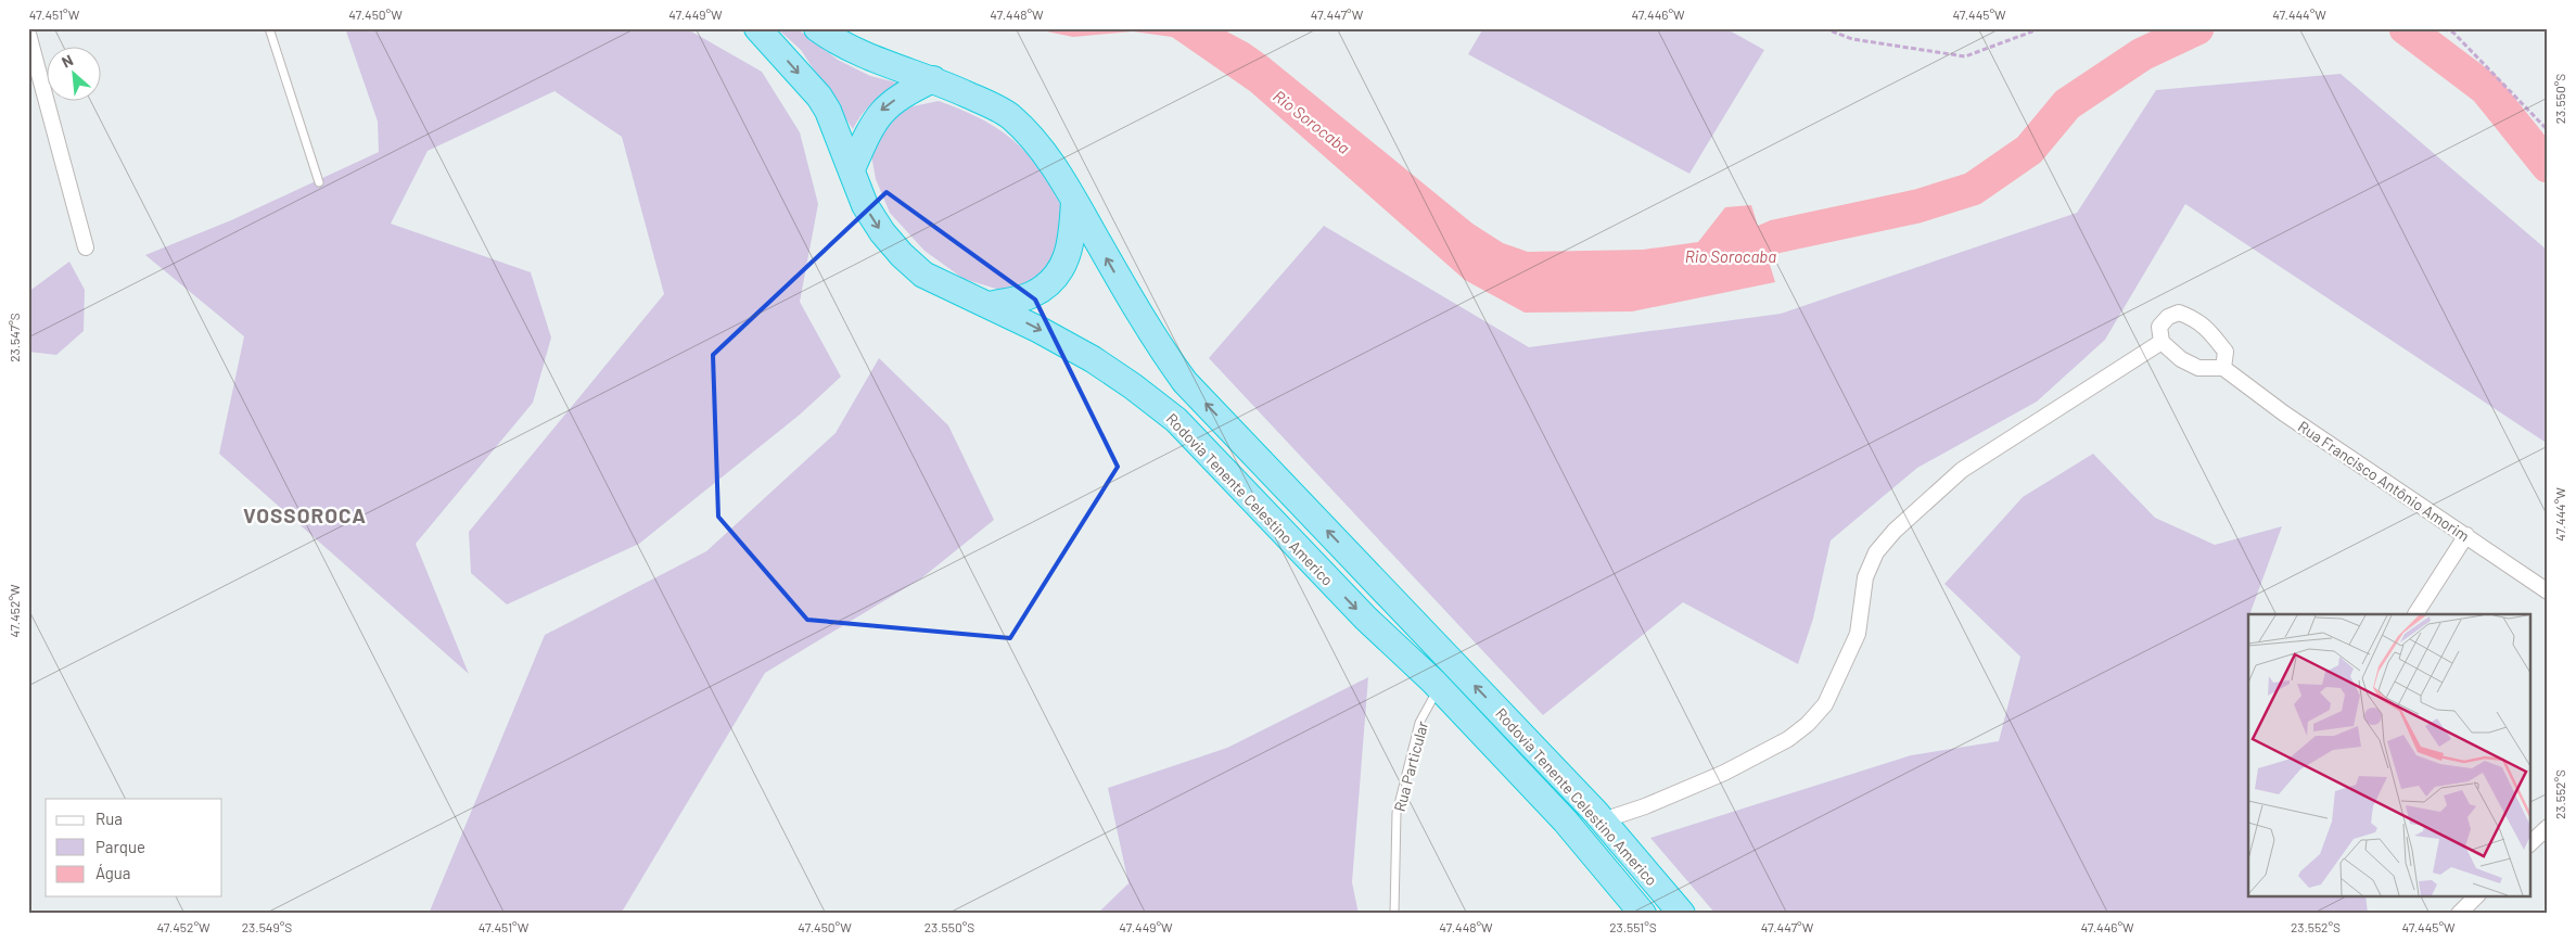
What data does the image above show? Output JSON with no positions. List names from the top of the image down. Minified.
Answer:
{"streets":{"highway":["Rodovia Tenente Celestino Americo"],"street":["Rua Francisco Antônio Amorim"],"lane":["Rua Particular"]},"crossings":[["Rodovia Tenente Celestino Americo","Rua Particular"]],"districts":["VOSSOROCA"],"water":["Rio Sorocaba"],"legend":["Rua","Parque","Água"],"north":"top left","coordinates":["47.451°W","47.450°W","47.449°W","47.448°W","47.447°W","47.446°W","47.445°W","47.444°W","23.550°S","23.547°S","47.452°W","23.552°S","23.549°S","23.551°S"]}
